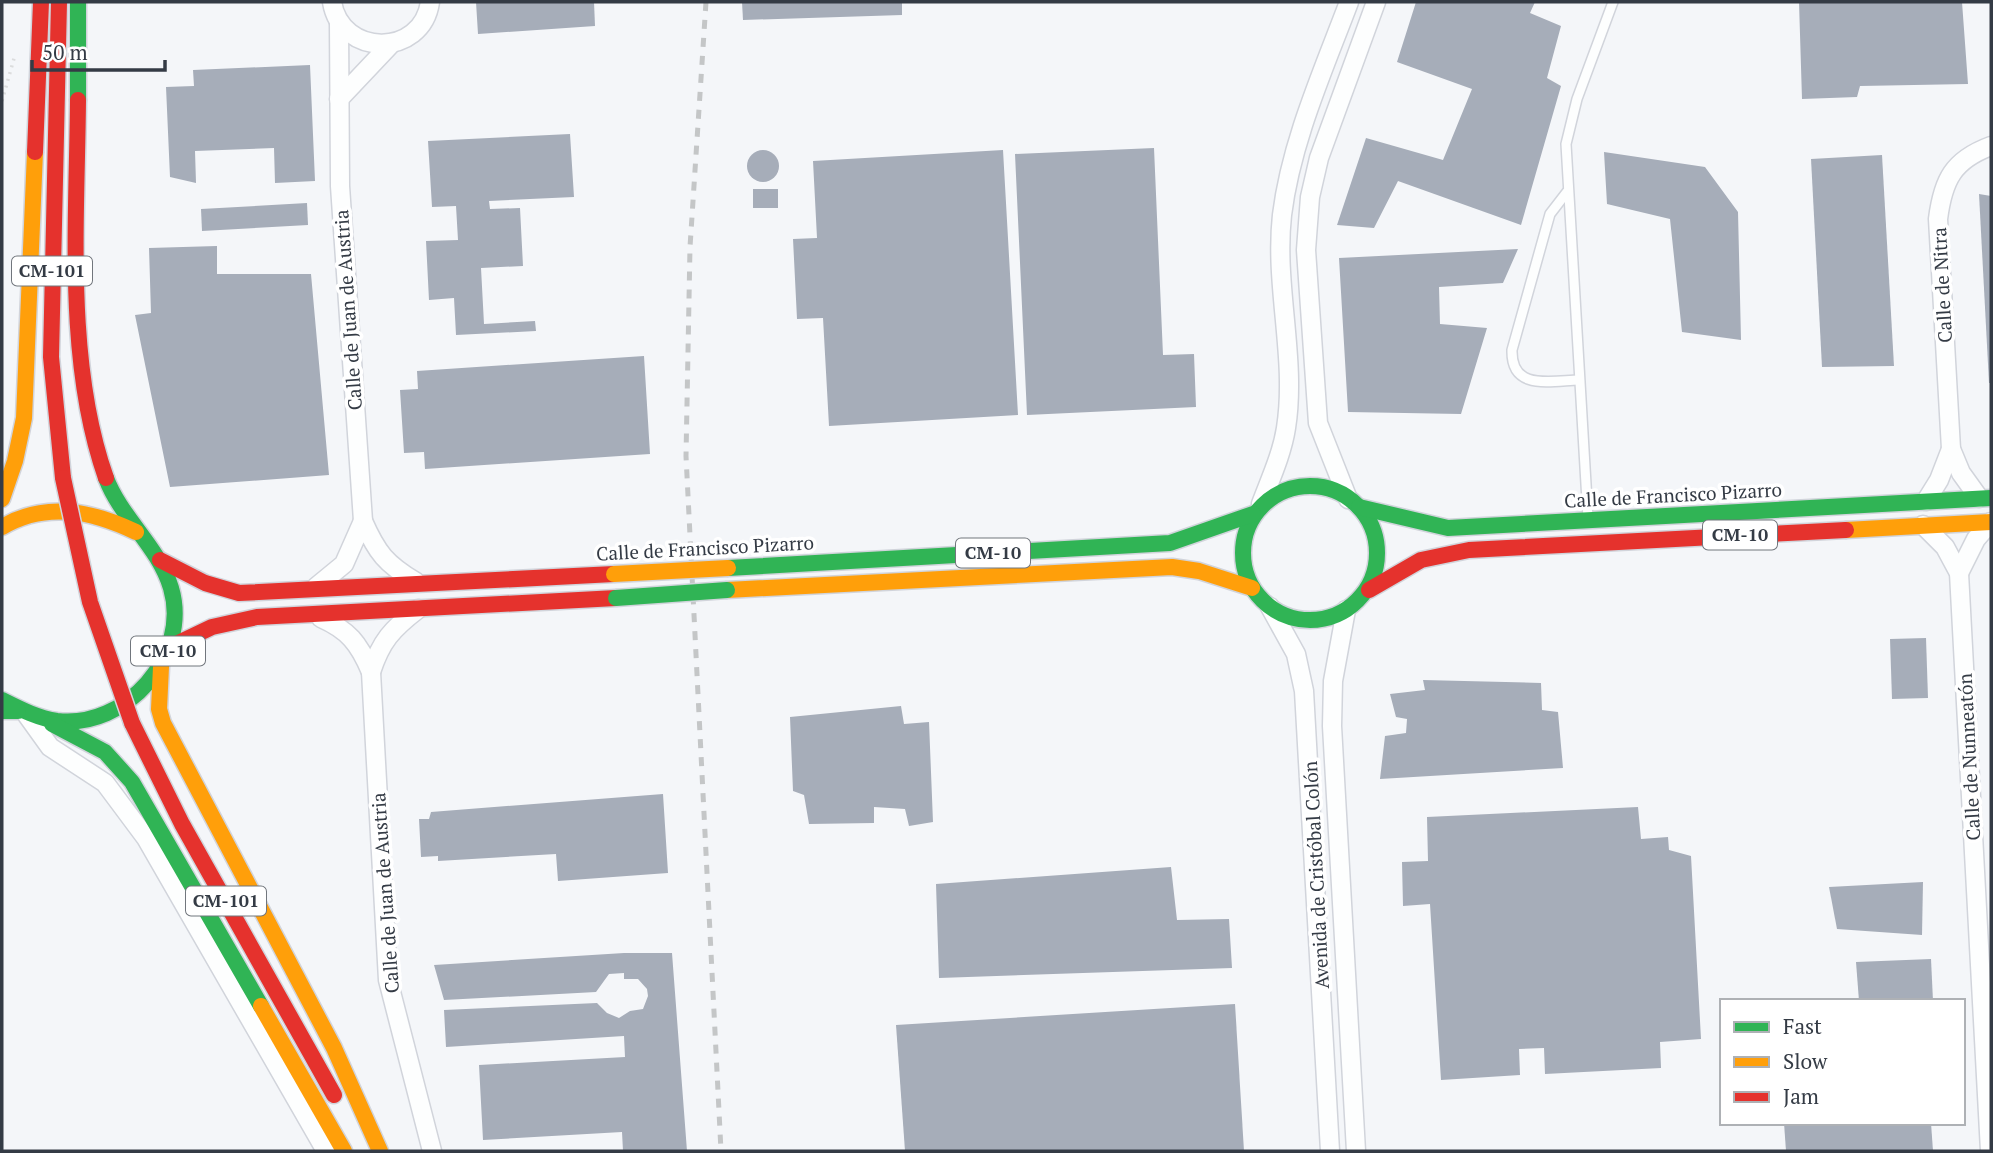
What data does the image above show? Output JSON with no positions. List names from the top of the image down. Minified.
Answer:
{"streets":{"main road":["CM-101","Calle de Francisco Pizarro","CM-10"],"street":["Calle de Nitra","Calle de Juan de Austria","Calle de Nunneatón","Avenida de Cristóbal Colón"]},"crossings":[["Calle de Nitra","Calle de Francisco Pizarro"],["Calle de Francisco Pizarro","CM-10"],["Calle de Francisco Pizarro","Avenida de Cristóbal Colón"],["CM-10","Calle de Nunneatón"],["CM-10","Avenida de Cristóbal Colón"]],"legend":["Fast","Slow","Jam"],"scale_bar":"50 m"}
